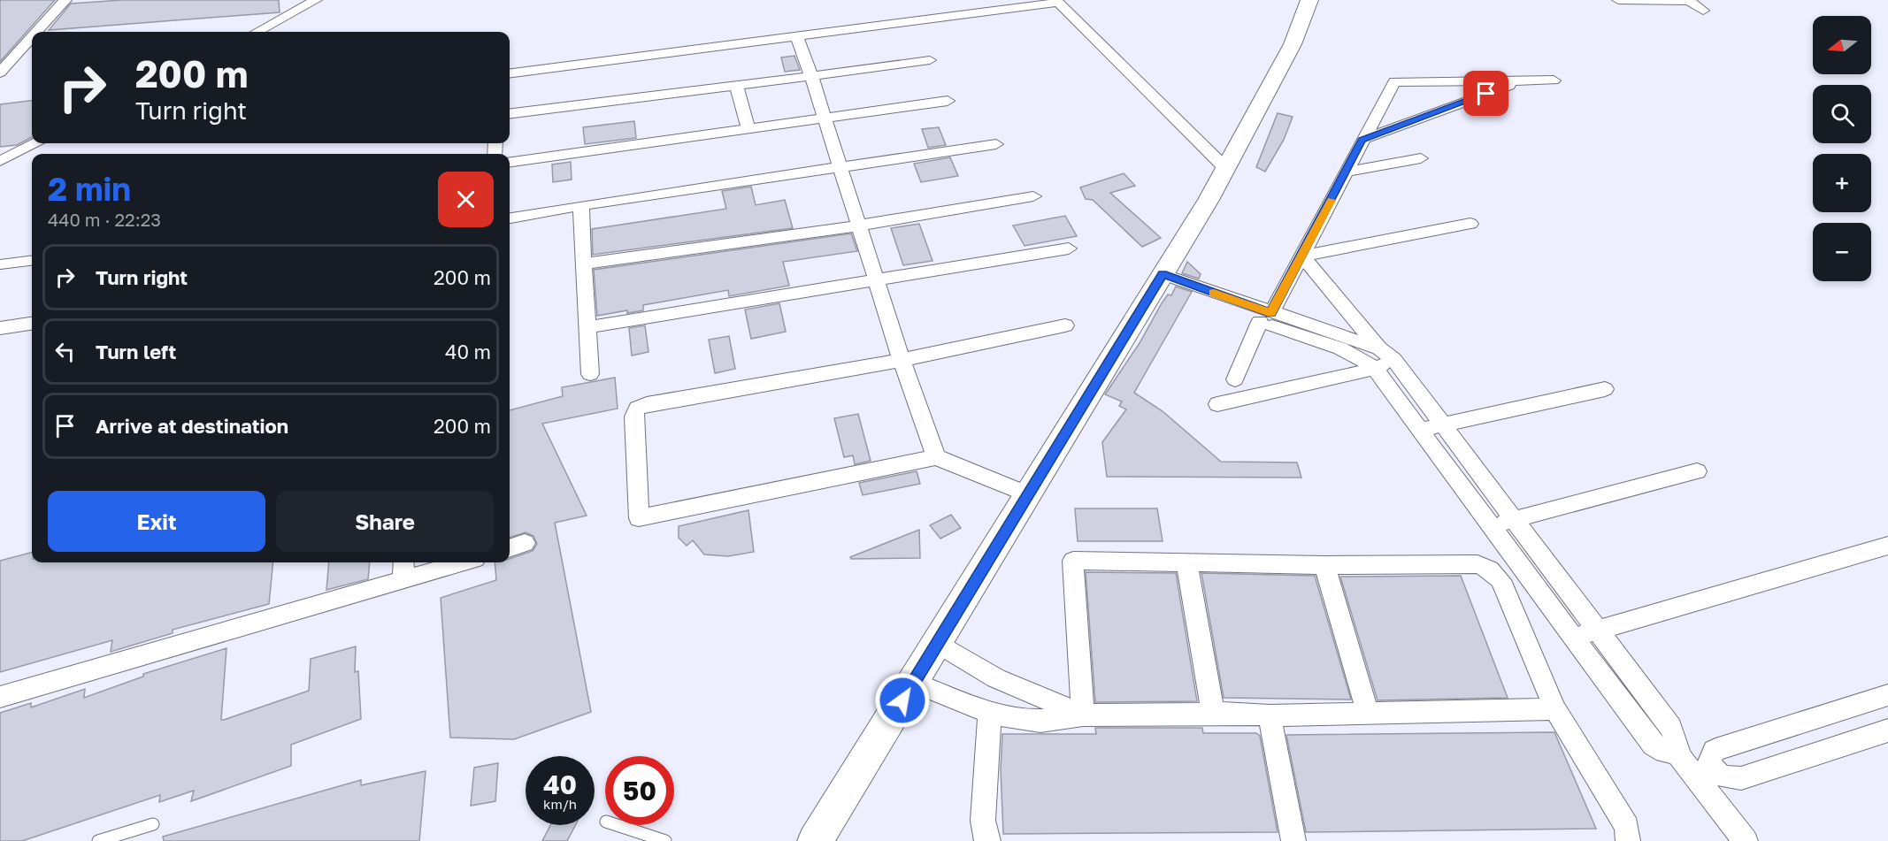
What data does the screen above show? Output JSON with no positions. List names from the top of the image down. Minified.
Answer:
{"north":"left","page":{"map_buttons":["+","−"],"turn":["200 m","Turn right"],"heading":["2 min","440 m · 22:23"],"list":[{"name":"Turn right","value":"200 m"},{"name":"Turn left","value":"40 m"},{"name":"Arrive at destination","value":"200 m"}],"buttons":["Exit","Share"],"speed":"40 km/h","limit":"50"}}
